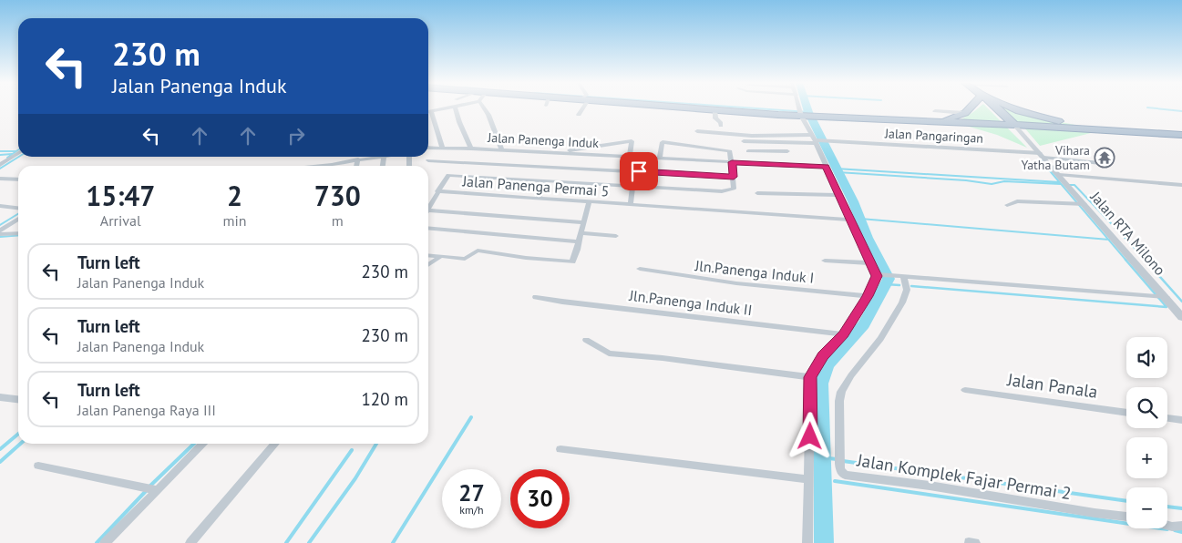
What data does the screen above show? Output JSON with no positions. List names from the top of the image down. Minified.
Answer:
{"streets":{"highway":["Jalan RTA Milono"],"street":["Jalan Pangaringan","Jalan Panenga Induk","Jalan Panenga Permai 5","Jln.Panenga Induk I","Jln.Panenga Induk II","Jalan Panala","Jalan Komplek Fajar Permai 2"]},"crossings":[["Jalan Pangaringan","Jalan RTA Milono"]],"places":{"temple":["Vihara Yatha Butam"]},"page":{"turn":["230 m","Jalan Panenga Induk"],"eta":["15:47","Arrival","2","min","730","m"],"list":[{"name":"Turn left","note":"Jalan Panenga Induk","value":"230 m"},{"name":"Turn left","note":"Jalan Panenga Induk","value":"230 m"},{"name":"Turn left","note":"Jalan Panenga Raya III","value":"120 m"}],"map_buttons":["+","−"],"speed":"27 km/h","limit":"30"}}
